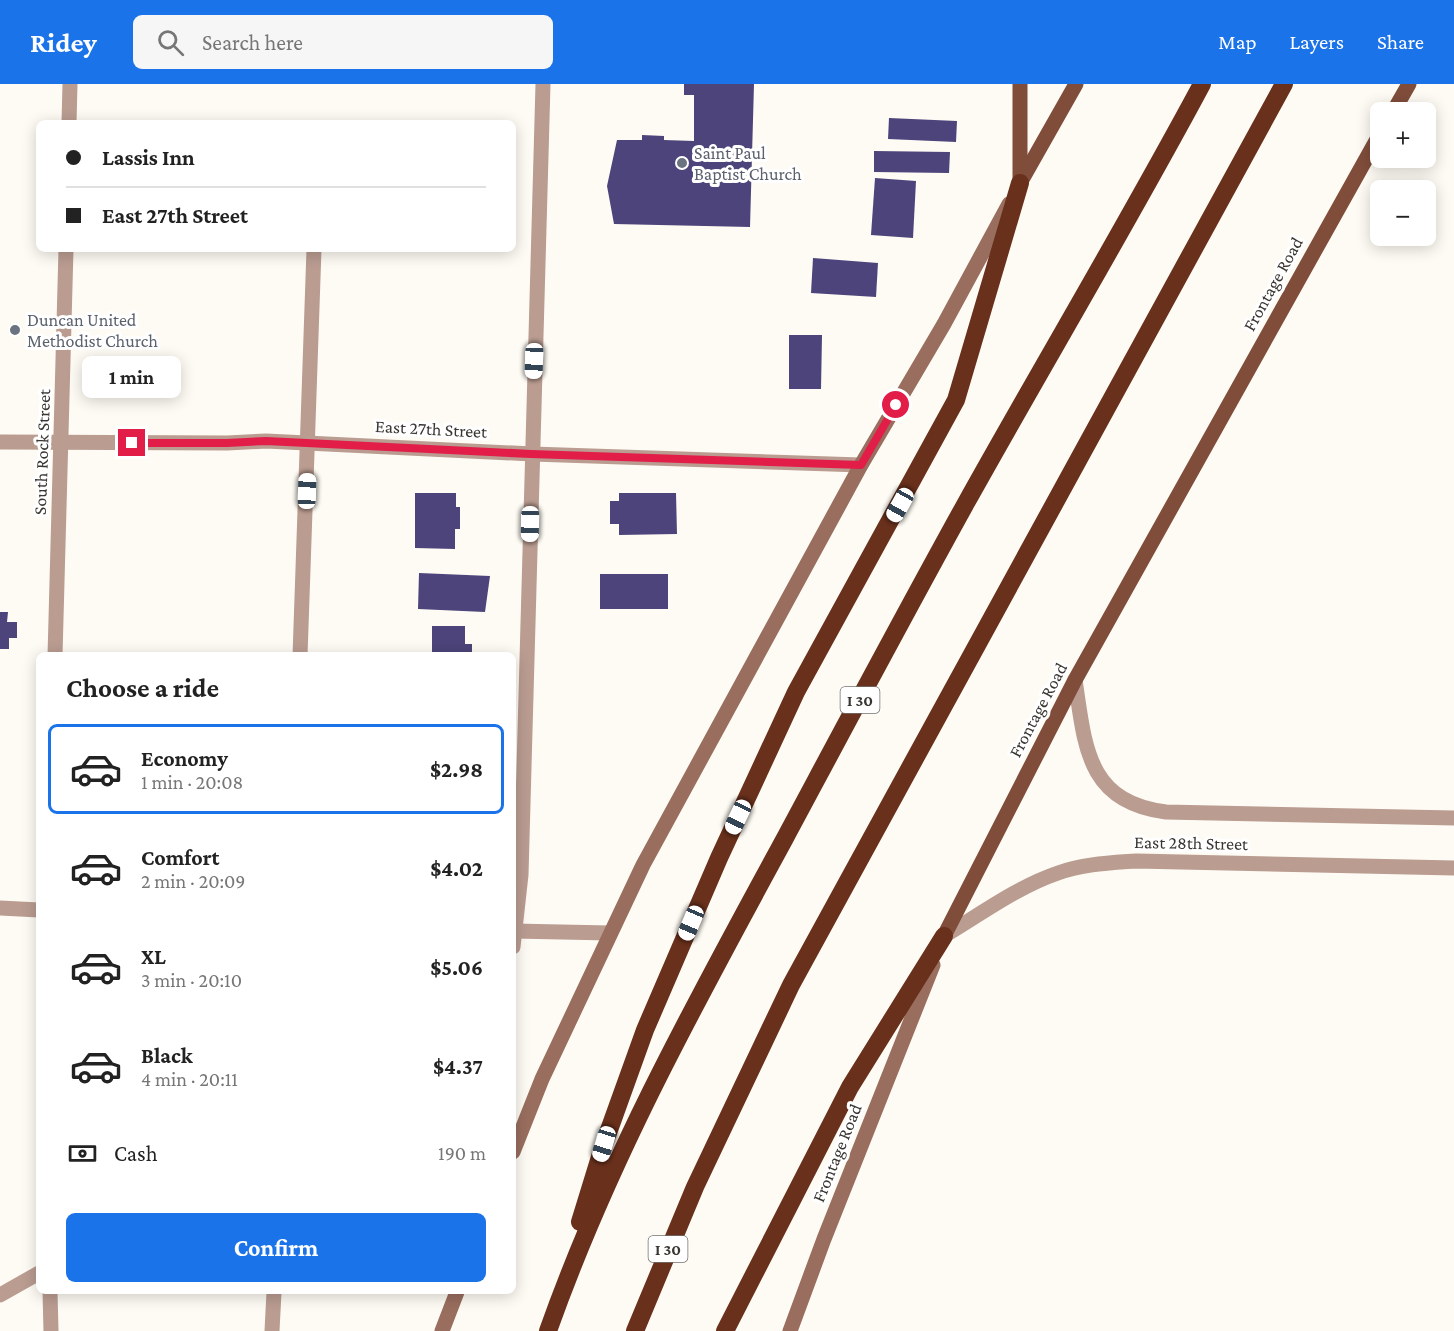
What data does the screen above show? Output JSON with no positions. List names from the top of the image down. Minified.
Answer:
{"streets":{"highway":["I 30"],"main road":["Frontage Road"],"street":["East 27th Street","South Rock Street","East 28th Street"]},"crossings":[["Frontage Road","East 28th Street"],["East 27th Street","South Rock Street"]],"places":["Saint Paul Baptist Church","Duncan United Methodist Church"],"page":{"header":"Ridey","search":"Search here","nav":["Map","Layers","Share"],"map_buttons":["+","−"],"banner":["Lassis Inn","East 27th Street"],"bubble":"1 min","heading":"Choose a ride","list":[{"name":"Economy","note":"1 min · 20:08","value":"$2.98"},{"name":"Comfort","note":"2 min · 20:09","value":"$4.02"},{"name":"XL","note":"3 min · 20:10","value":"$5.06"},{"name":"Black","note":"4 min · 20:11","value":"$4.37"}],"pay":["Cash","190 m"],"buttons":"Confirm"}}
